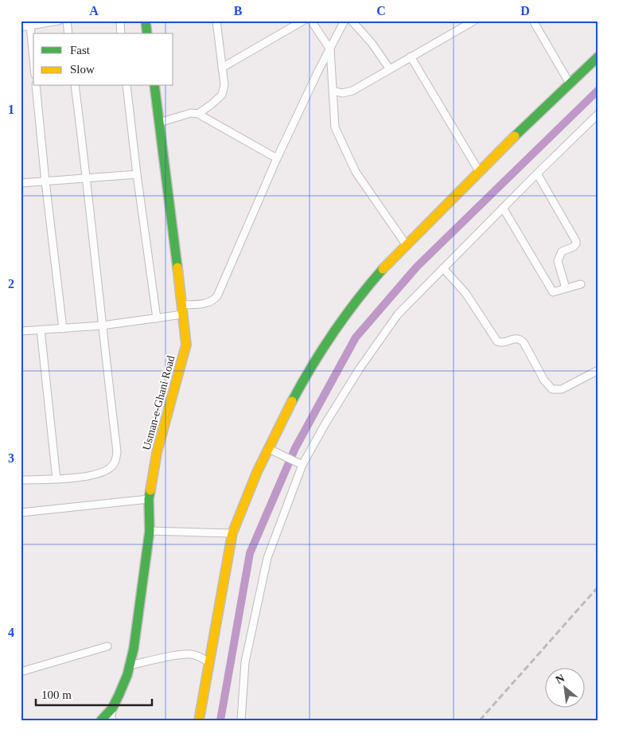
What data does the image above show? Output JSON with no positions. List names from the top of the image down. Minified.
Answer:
{"streets":{"street":["Usman-e-Ghani Road"]},"legend":["Fast","Slow"],"scale_bar":"100 m","north":"top left","grid":{"columns":["A","B","C","D"],"rows":["1","2","3","4"]}}
